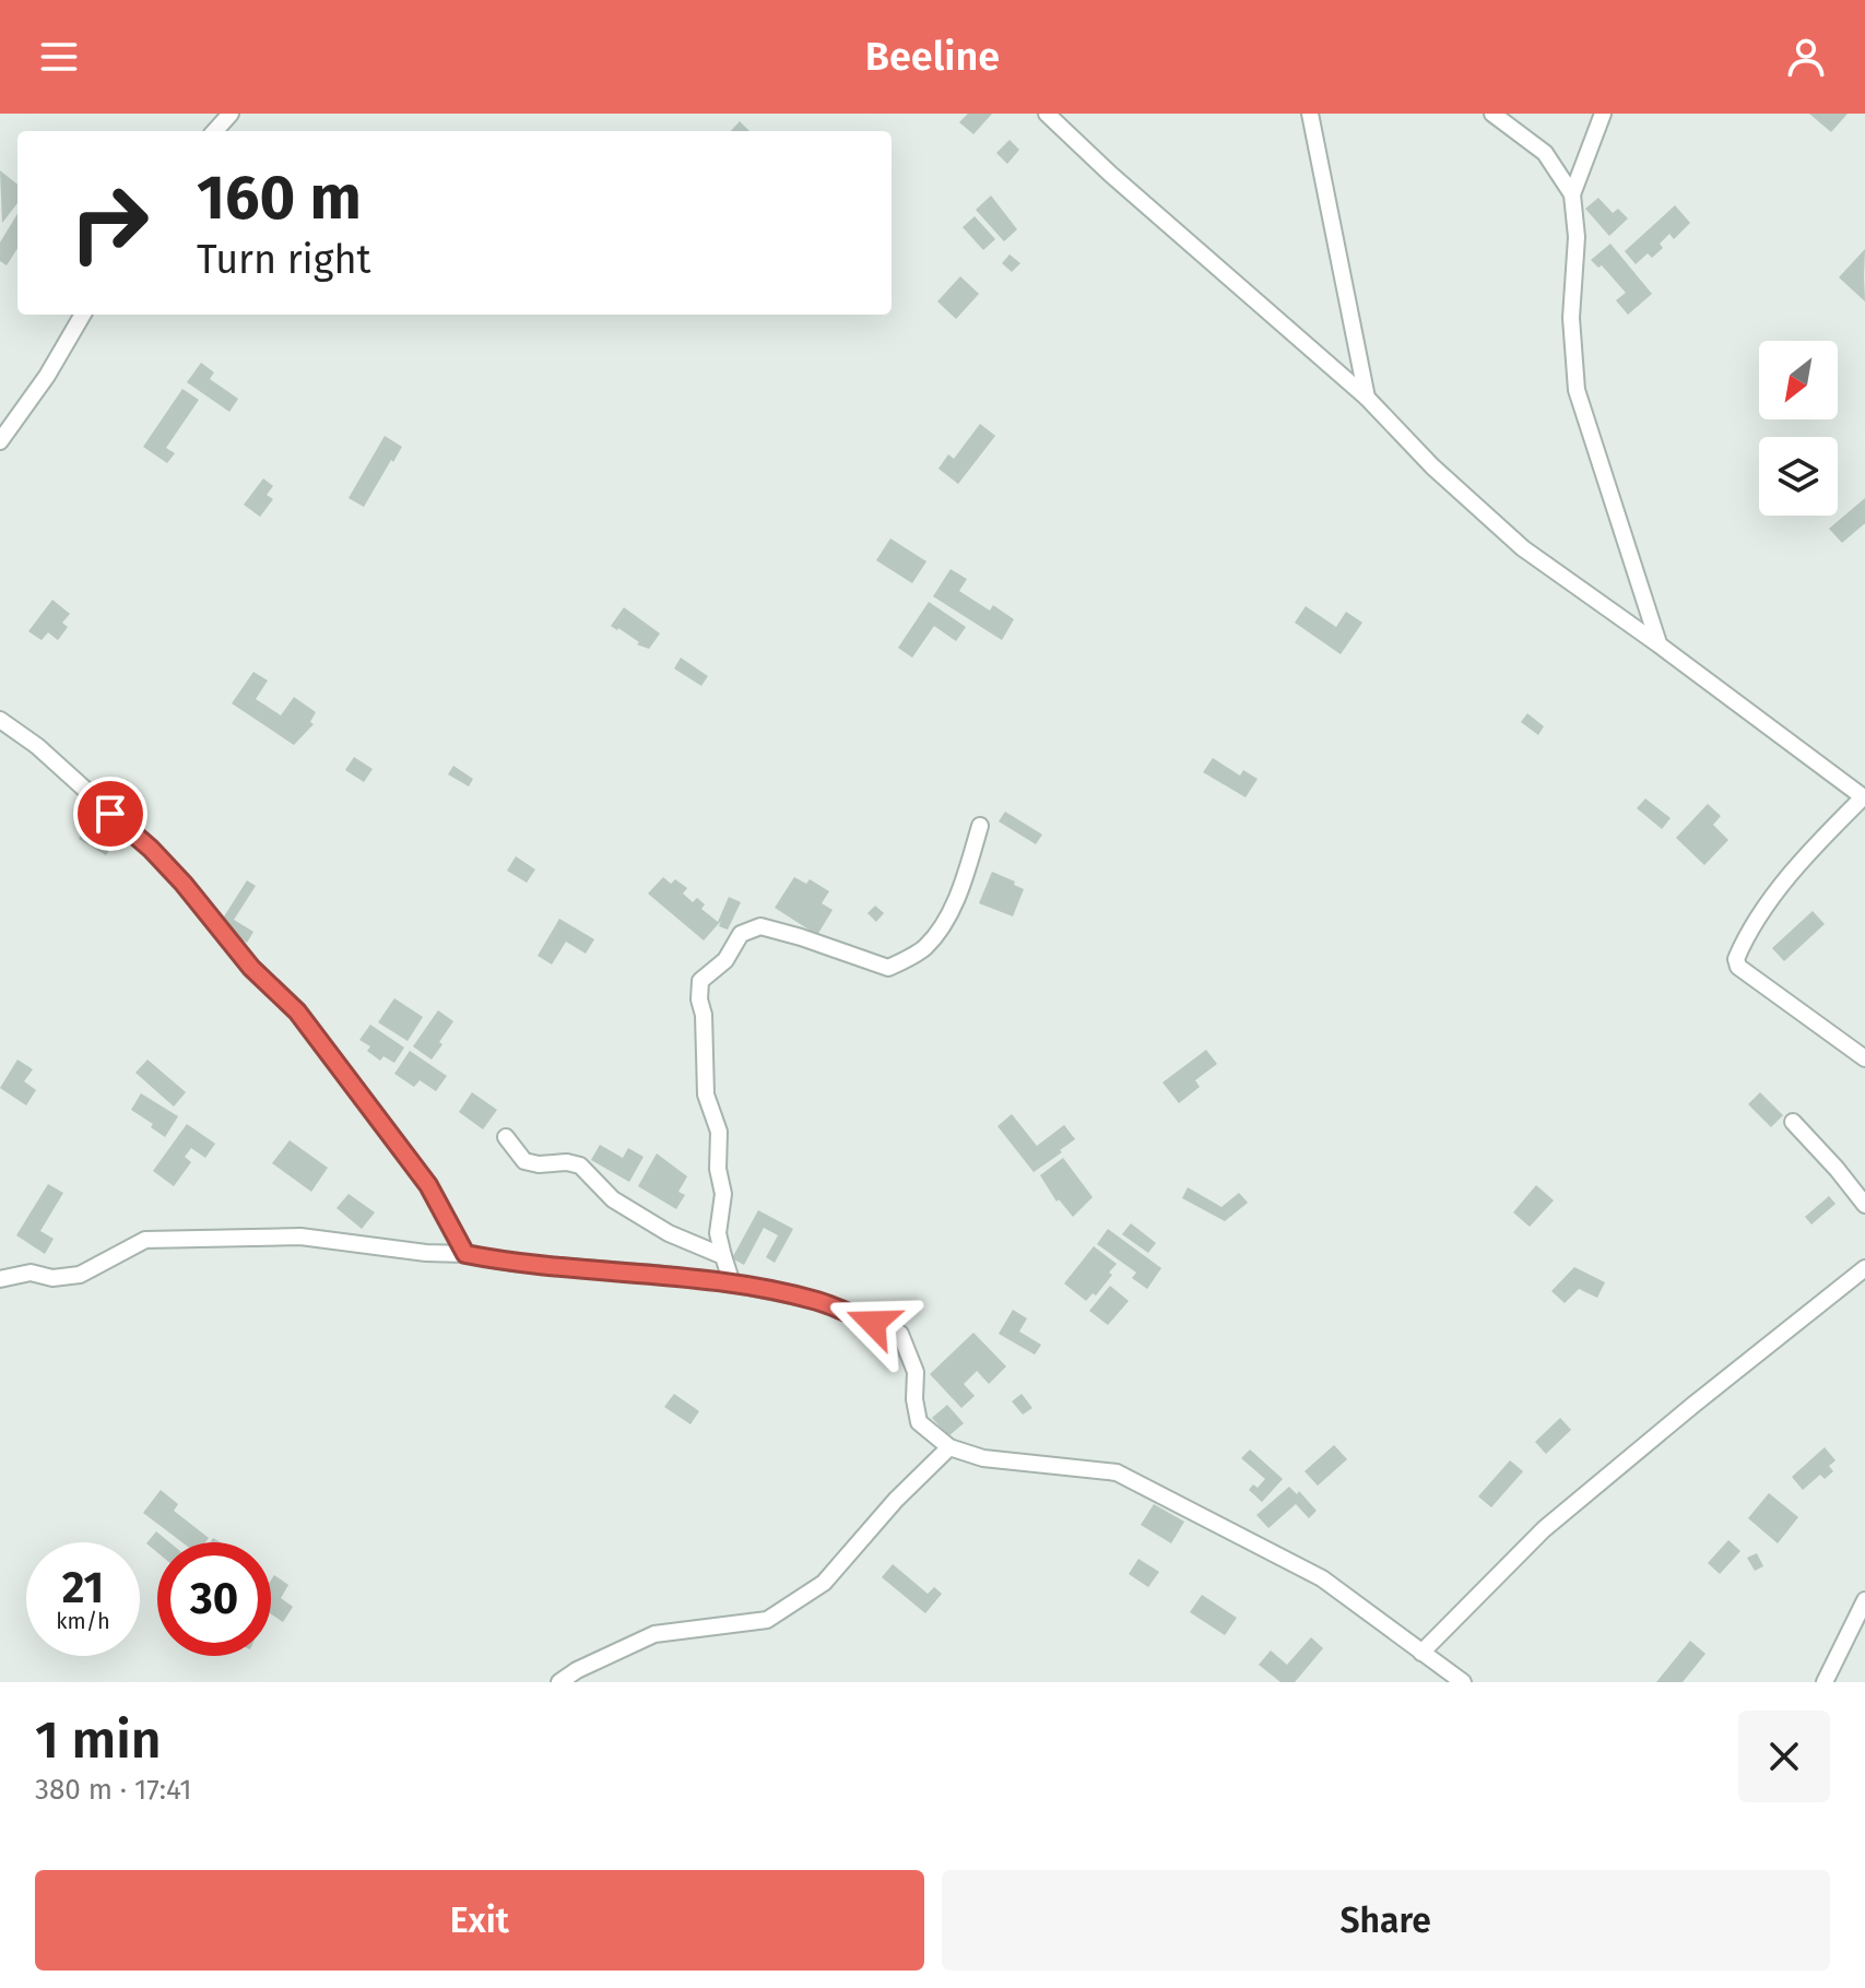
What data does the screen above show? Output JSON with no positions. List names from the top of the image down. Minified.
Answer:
{"north":"bottom left","page":{"header":"Beeline","turn":["160 m","Turn right"],"speed":"21 km/h","limit":"30","heading":["1 min","380 m · 17:41"],"buttons":["Exit","Share"]}}
